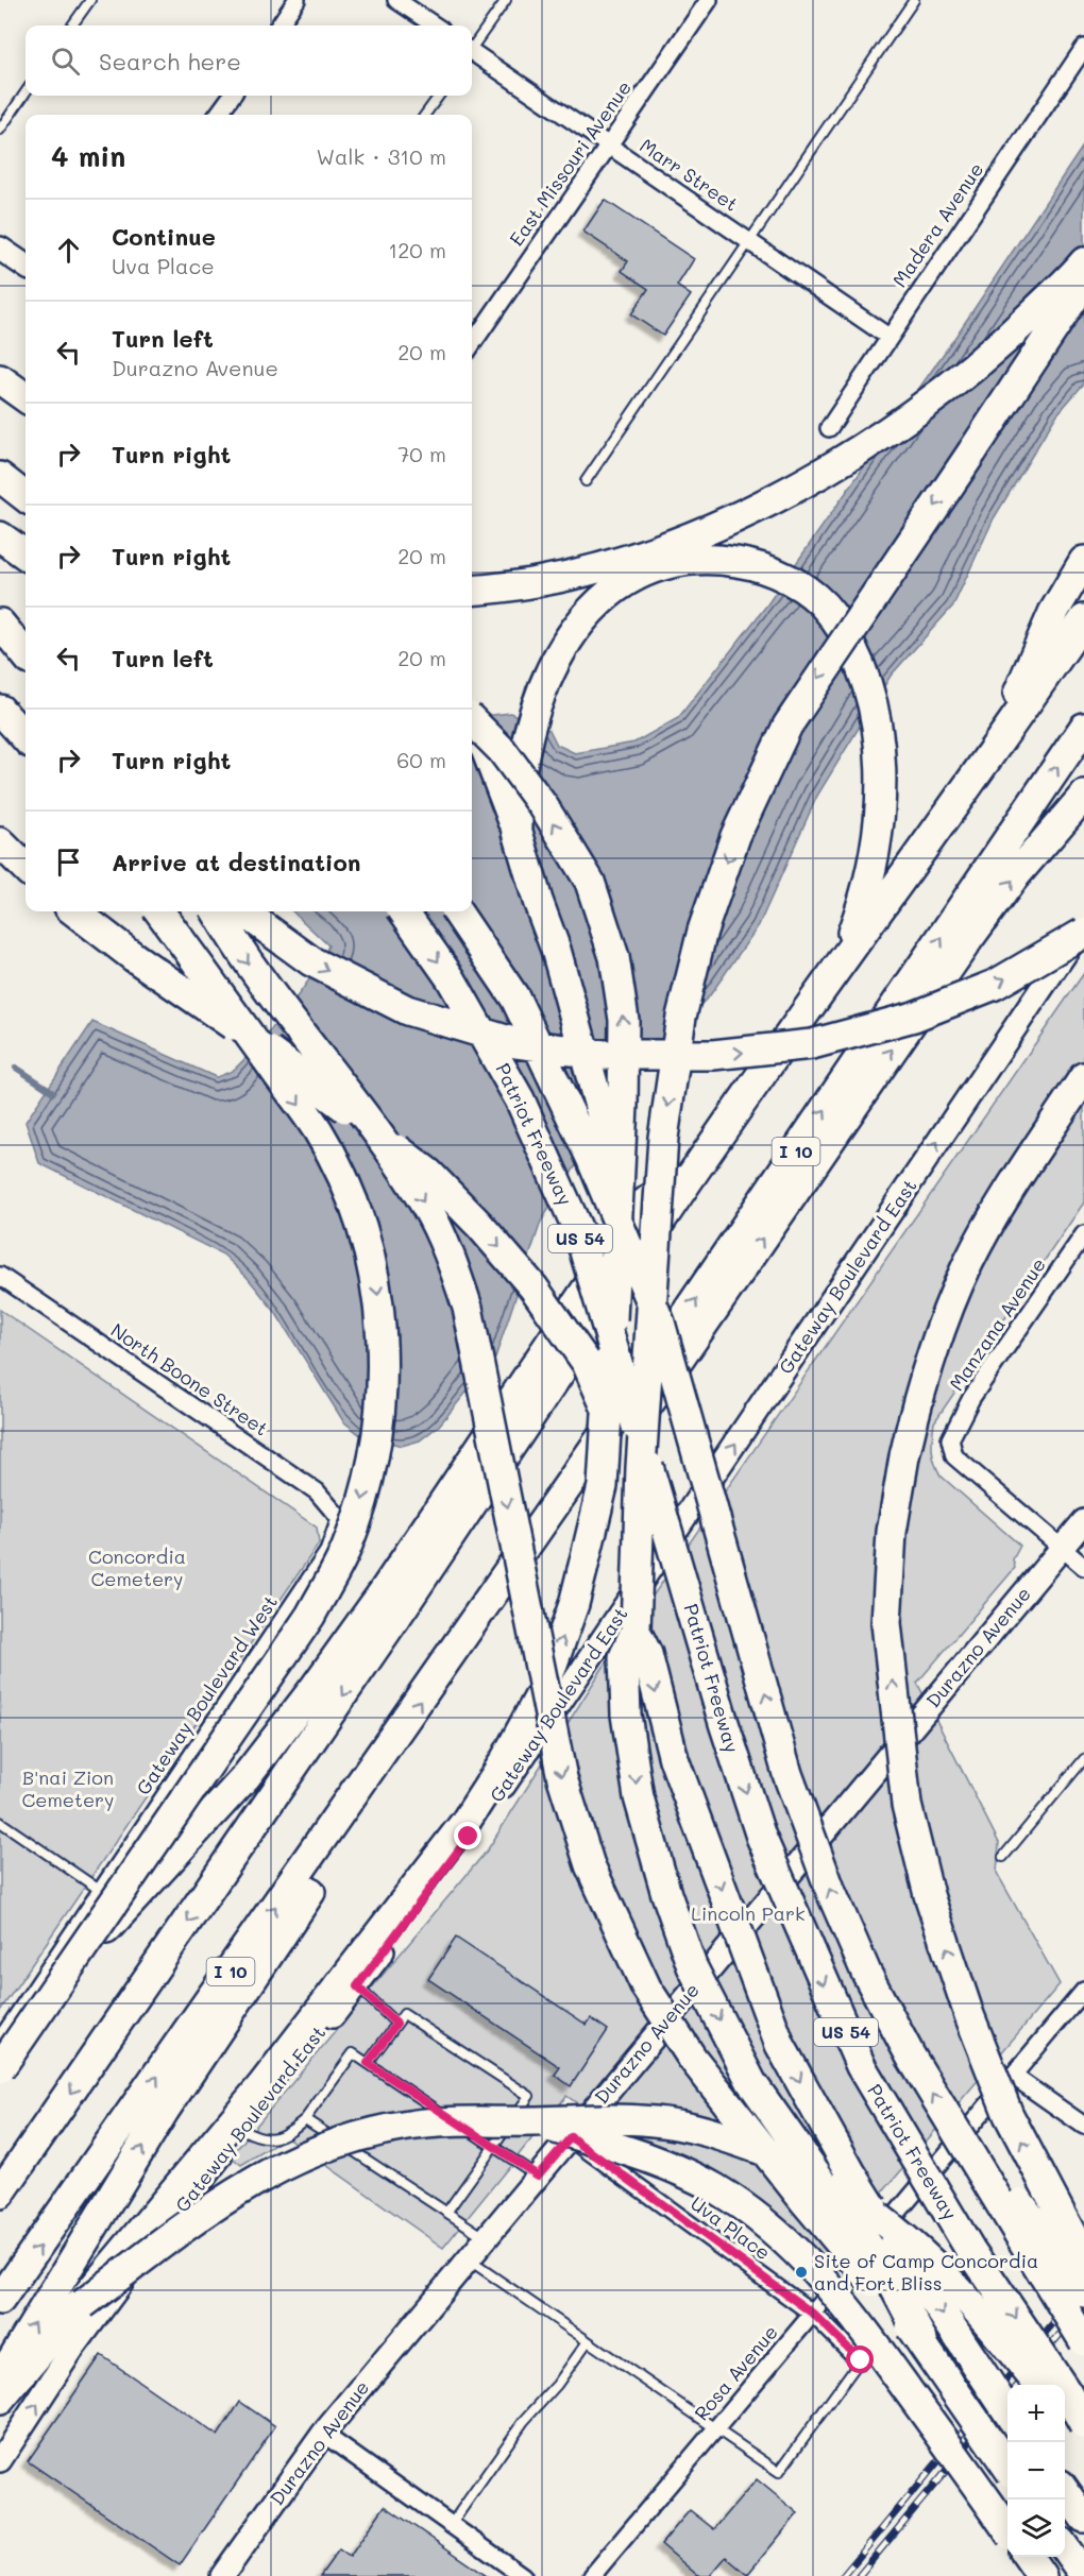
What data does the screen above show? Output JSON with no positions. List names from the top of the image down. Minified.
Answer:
{"streets":{"highway":["Patriot Freeway","I 10","US 54"],"main road":["Gateway Boulevard East","Durazno Avenue"],"street":["East Missouri Avenue","Marr Street","Madera Avenue","Manzana Avenue","North Boone Street","Gateway Boulevard West","Uva Place","Rosa Avenue"]},"crossings":[["East Missouri Avenue","Marr Street"],["Marr Street","Madera Avenue"],["Manzana Avenue","Durazno Avenue"],["North Boone Street","Gateway Boulevard West"],["Durazno Avenue","Uva Place"],["Uva Place","Rosa Avenue"]],"one_way":["Gateway Boulevard East"],"parks":["Concordia Cemetery","B'nai Zion Cemetery","Lincoln Park"],"places":["Site of Camp Concordia and Fort Bliss"],"page":{"search":"Search here","heading":["4 min","Walk · 310 m"],"list":[["Continue","Uva Place","120 m"],["Turn left","Durazno Avenue","20 m"],["Turn right","70 m"],["Turn right","20 m"],["Turn left","20 m"],["Turn right","60 m"],"Arrive at destination"],"map_buttons":["+","−"]}}
